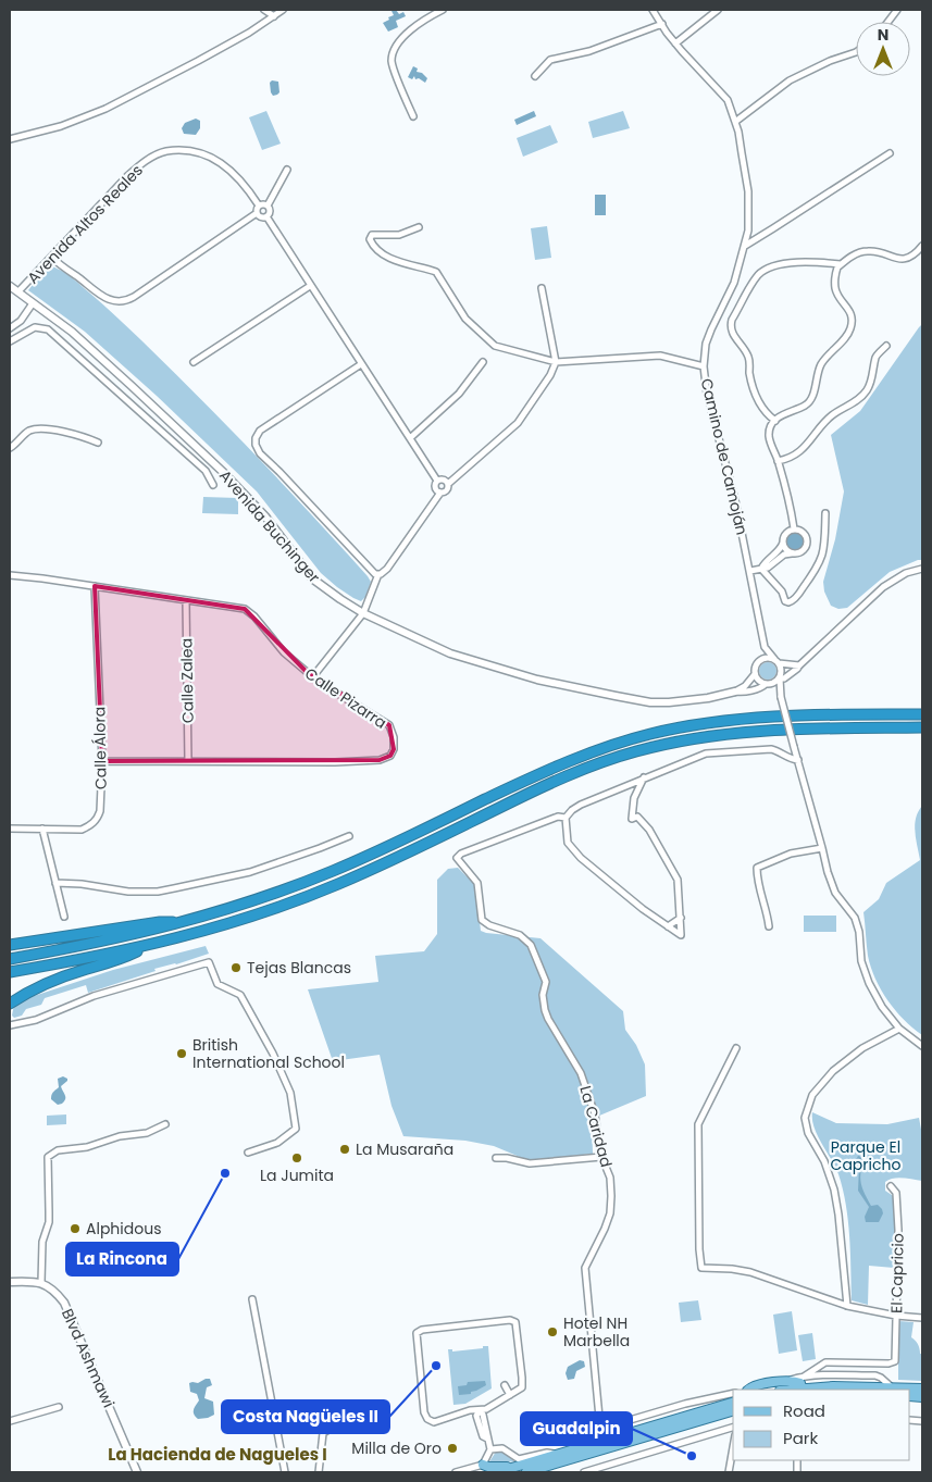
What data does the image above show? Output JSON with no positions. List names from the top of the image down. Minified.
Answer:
{"streets":{"street":["Avenida Altos Reales","Camino de Camoján","Avenida Buchinger","Calle Zalea","Calle Pizarra","Calle Álora","La Caridad","El Capricio","Blvd Ashmawi"]},"crossings":[["Avenida Altos Reales","Avenida Buchinger"],["Camino de Camoján","Avenida Buchinger"],["Calle Zalea","Calle Pizarra"],["Calle Pizarra","Calle Álora"]],"districts":["La Hacienda de Nagueles I"],"parks":["Parque El Capricho"],"places":["Tejas Blancas","British International School","La Musaraña","La Jumita","La Rincona","Alphidous","Hotel NH Marbella","Costa Nagüeles II","Milla de Oro","Guadalpin"],"legend":["Road","Park"],"north":"top"}
